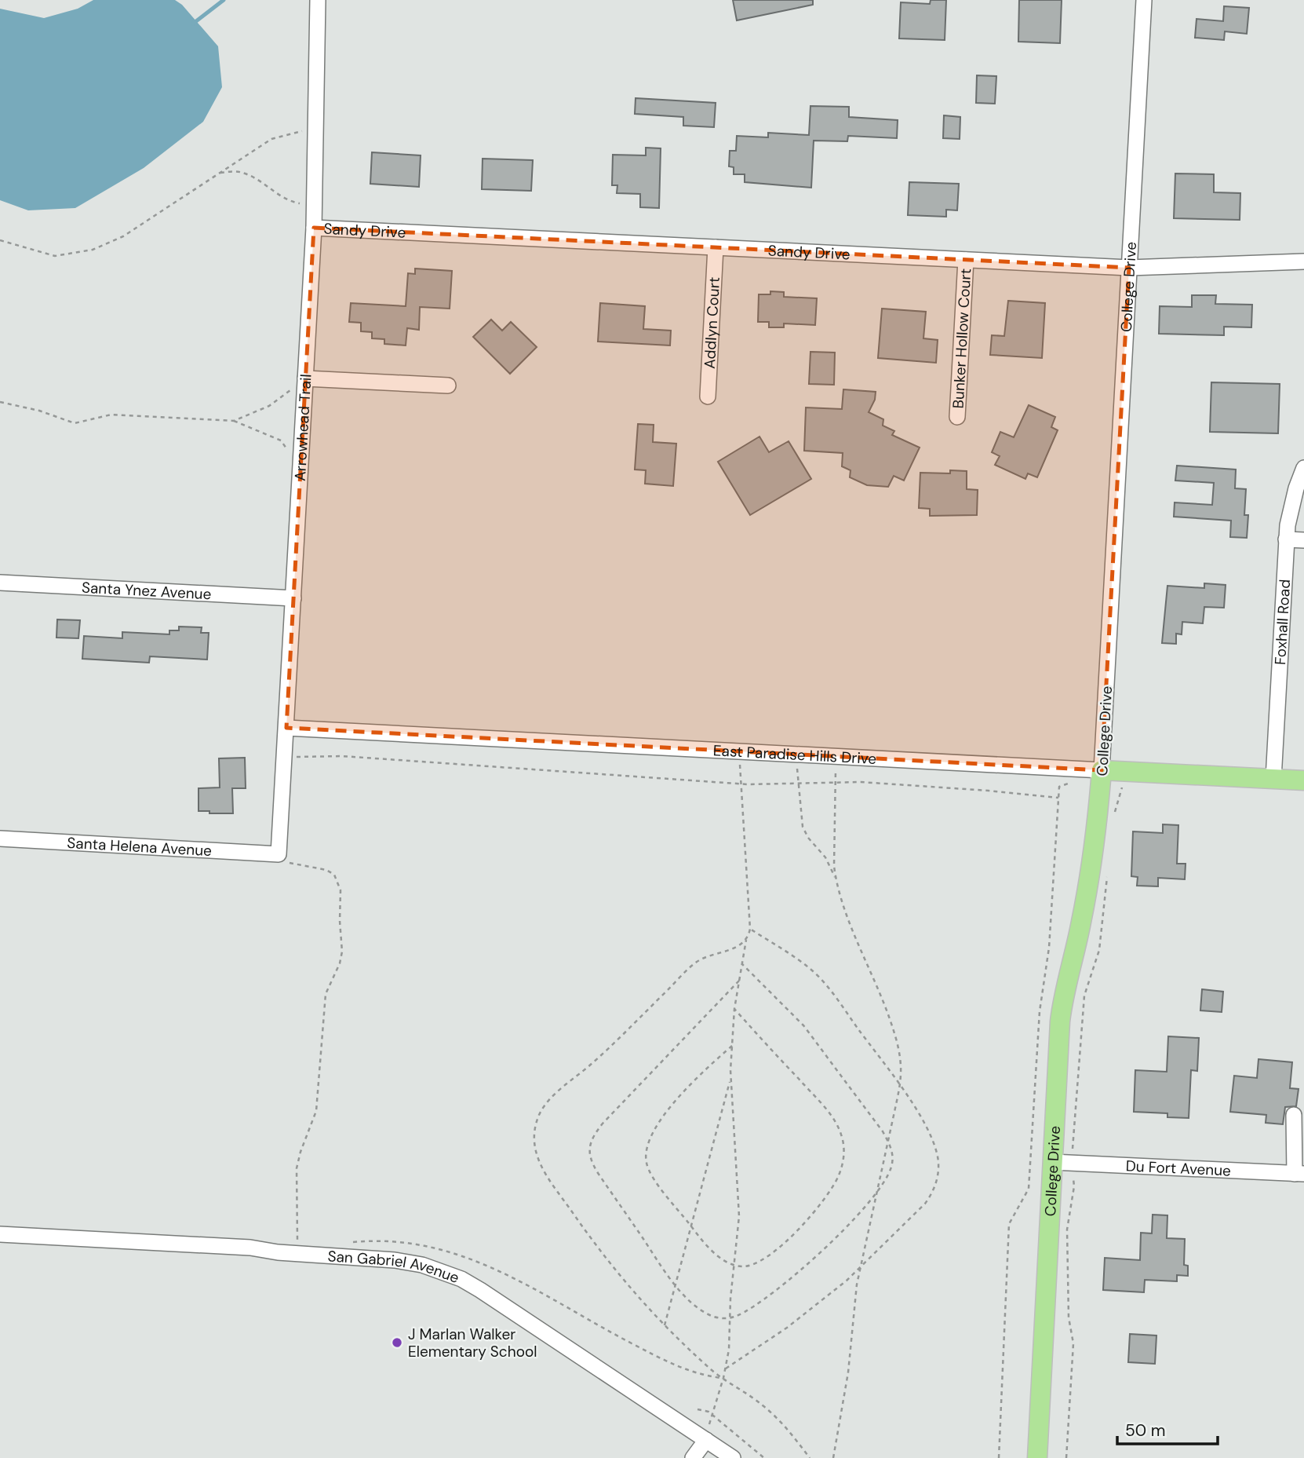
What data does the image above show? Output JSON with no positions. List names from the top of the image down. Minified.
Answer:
{"streets":{"main road":["College Drive","East Paradise Hills Drive"],"street":["Sandy Drive","Addlyn Court","Bunker Hollow Court","Arrowhead Trail","Santa Ynez Avenue","Foxhall Road","Santa Helena Avenue","Du Fort Avenue","San Gabriel Avenue"]},"crossings":[["Sandy Drive","College Drive"],["Sandy Drive","Addlyn Court"],["Sandy Drive","Bunker Hollow Court"],["Sandy Drive","Arrowhead Trail"],["College Drive","East Paradise Hills Drive"],["College Drive","Du Fort Avenue"],["Arrowhead Trail","Santa Ynez Avenue"],["Arrowhead Trail","East Paradise Hills Drive"],["Arrowhead Trail","Santa Helena Avenue"],["Foxhall Road","East Paradise Hills Drive"]],"places":["J Marlan Walker Elementary School"],"scale_bar":"50 m"}
